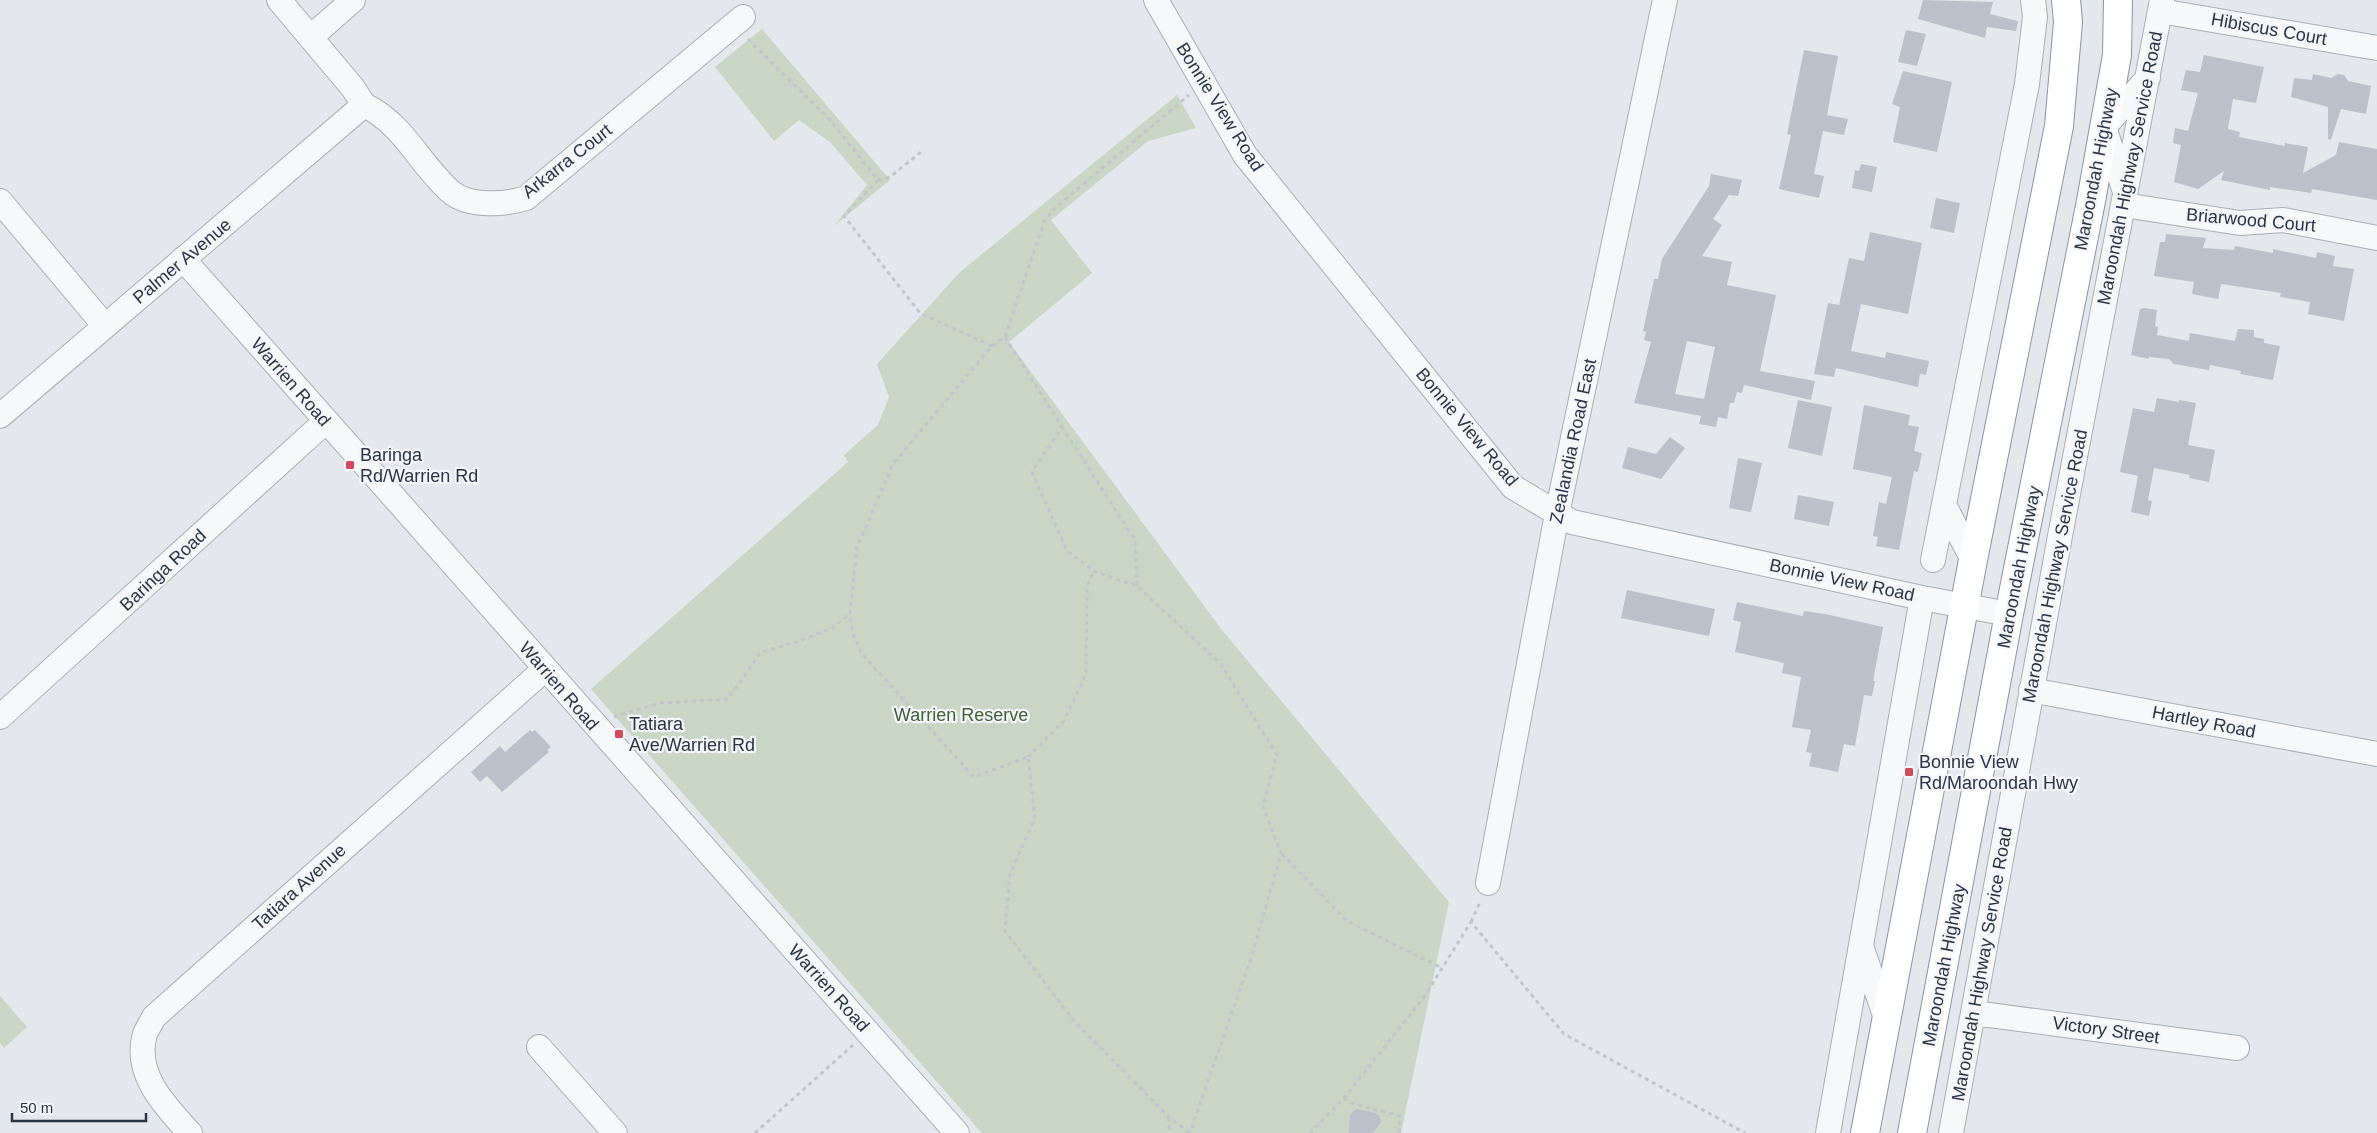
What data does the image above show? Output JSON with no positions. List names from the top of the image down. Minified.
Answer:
{"streets":{"highway":["Maroondah Highway"],"street":["Hibiscus Court","Bonnie View Road","Arkarra Court","Maroondah Highway Service Road","Briarwood Court","Palmer Avenue","Warrien Road","Zealandia Road East","Baringa Road","Hartley Road","Tatiara Avenue","Victory Street"]},"crossings":[["Hibiscus Court","Maroondah Highway Service Road"],["Bonnie View Road","Maroondah Highway"],["Bonnie View Road","Zealandia Road East"],["Arkarra Court","Palmer Avenue"],["Maroondah Highway Service Road","Briarwood Court"],["Maroondah Highway Service Road","Hartley Road"],["Maroondah Highway Service Road","Victory Street"],["Palmer Avenue","Warrien Road"],["Warrien Road","Baringa Road"],["Warrien Road","Tatiara Avenue"]],"parks":["Warrien Reserve"],"places":{"transit":["Baringa Rd/Warrien Rd","Tatiara Ave/Warrien Rd","Bonnie View Rd/Maroondah Hwy"]},"scale_bar":"50 m"}
